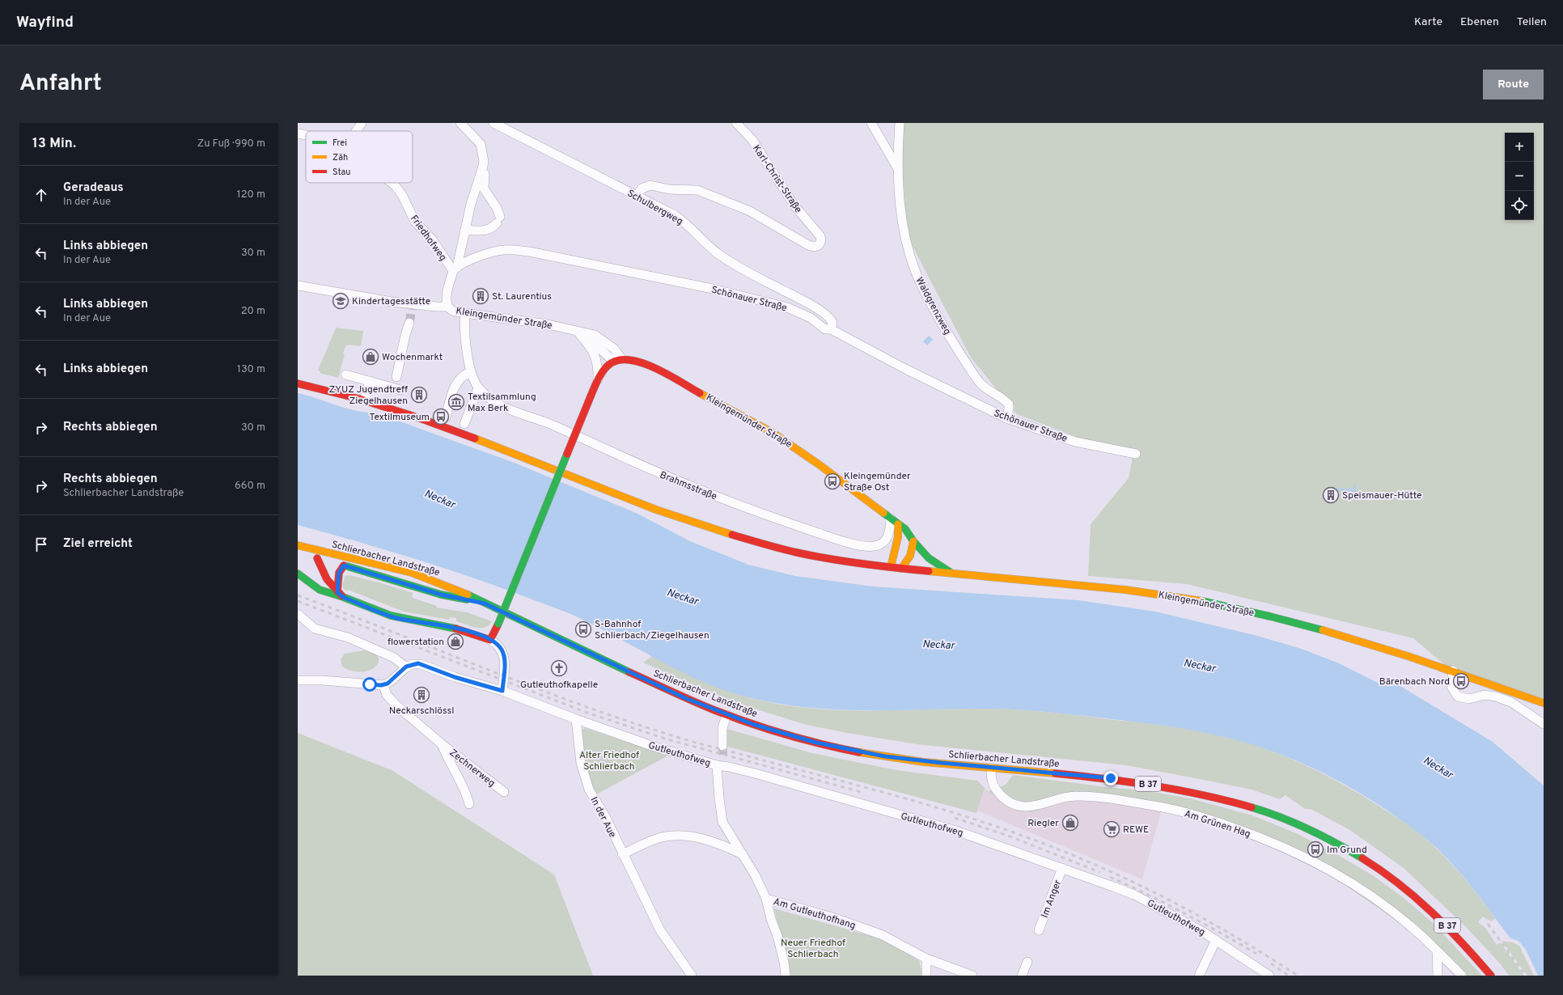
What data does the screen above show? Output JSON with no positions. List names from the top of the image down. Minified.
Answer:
{"streets":{"main road":["Kleingemünder Straße","Schlierbacher Landstraße","B 37"],"street":["Karl-Christ-Straße","Schulbergweg","Friedhofweg","Schönauer Straße","Waldgrenzweg","Brahmsstraße","Gutleuthofweg","Zechnerweg","In der Aue","Am Grünen Hag","Im Anger","Am Gutleuthofhang"]},"crossings":[["Karl-Christ-Straße","Schulbergweg"],["Schulbergweg","Schönauer Straße"],["Friedhofweg","Schönauer Straße"],["Schönauer Straße","Waldgrenzweg"],["Kleingemünder Straße","Brahmsstraße"],["Schlierbacher Landstraße","Am Grünen Hag"],["Gutleuthofweg","In der Aue"],["Gutleuthofweg","Im Anger"],["Gutleuthofweg","Am Gutleuthofhang"]],"water":["Neckar"],"parks":["Alter Friedhof Schlierbach","Neuer Friedhof Schlierbach"],"places":{"building":["St. Laurentius","ZYUZ Jugendtreff Ziegelhausen","Speismauer-Hütte","Neckarschlössl"],"school or university":["Kindertagesstätte"],"shop":["Wochenmarkt","flowerstation","Riegler"],"museum":["Textilsammlung Max Berk"],"bus stop":["Textilmuseum","Kleingemünder Straße Ost","S-Bahnhof Schlierbach/Ziegelhausen","Bärenbach Nord","Im Grund"],"church":["Gutleuthofkapelle"],"supermarket":["REWE"]},"legend":["Frei","Zäh","Stau"],"page":{"header":"Wayfind","nav":["Karte","Ebenen","Teilen"],"title":"Anfahrt","buttons":"Route","heading":["13 Min.","Zu Fuß · 990 m"],"map_buttons":["+","−"],"list":[["Geradeaus","In der Aue","120 m"],["Links abbiegen","In der Aue","30 m"],["Links abbiegen","In der Aue","20 m"],["Links abbiegen","130 m"],["Rechts abbiegen","30 m"],["Rechts abbiegen","Schlierbacher Landstraße","660 m"],"Ziel erreicht"]}}
